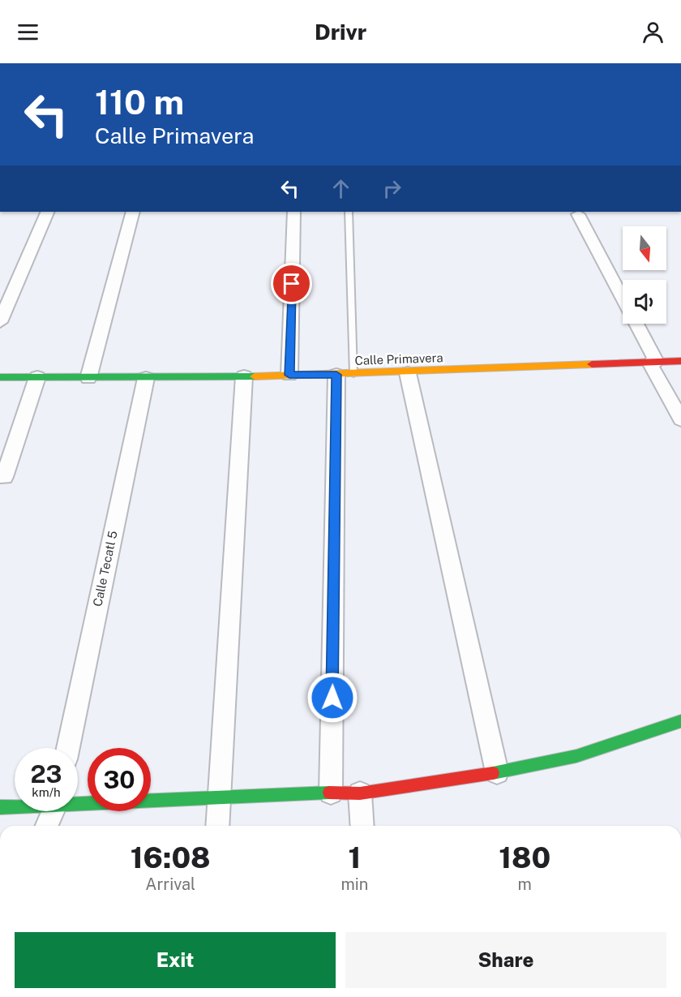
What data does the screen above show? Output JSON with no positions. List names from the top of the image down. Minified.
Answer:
{"streets":{"street":["Calle Primavera","Calle Tecatl 5"]},"crossings":[["Calle Primavera","Calle Tecatl 5"]],"north":"bottom","page":{"header":"Drivr","turn":["110 m","Calle Primavera"],"speed":"23 km/h","limit":"30","eta":["16:08","Arrival","1","min","180","m"],"buttons":["Exit","Share"]}}
